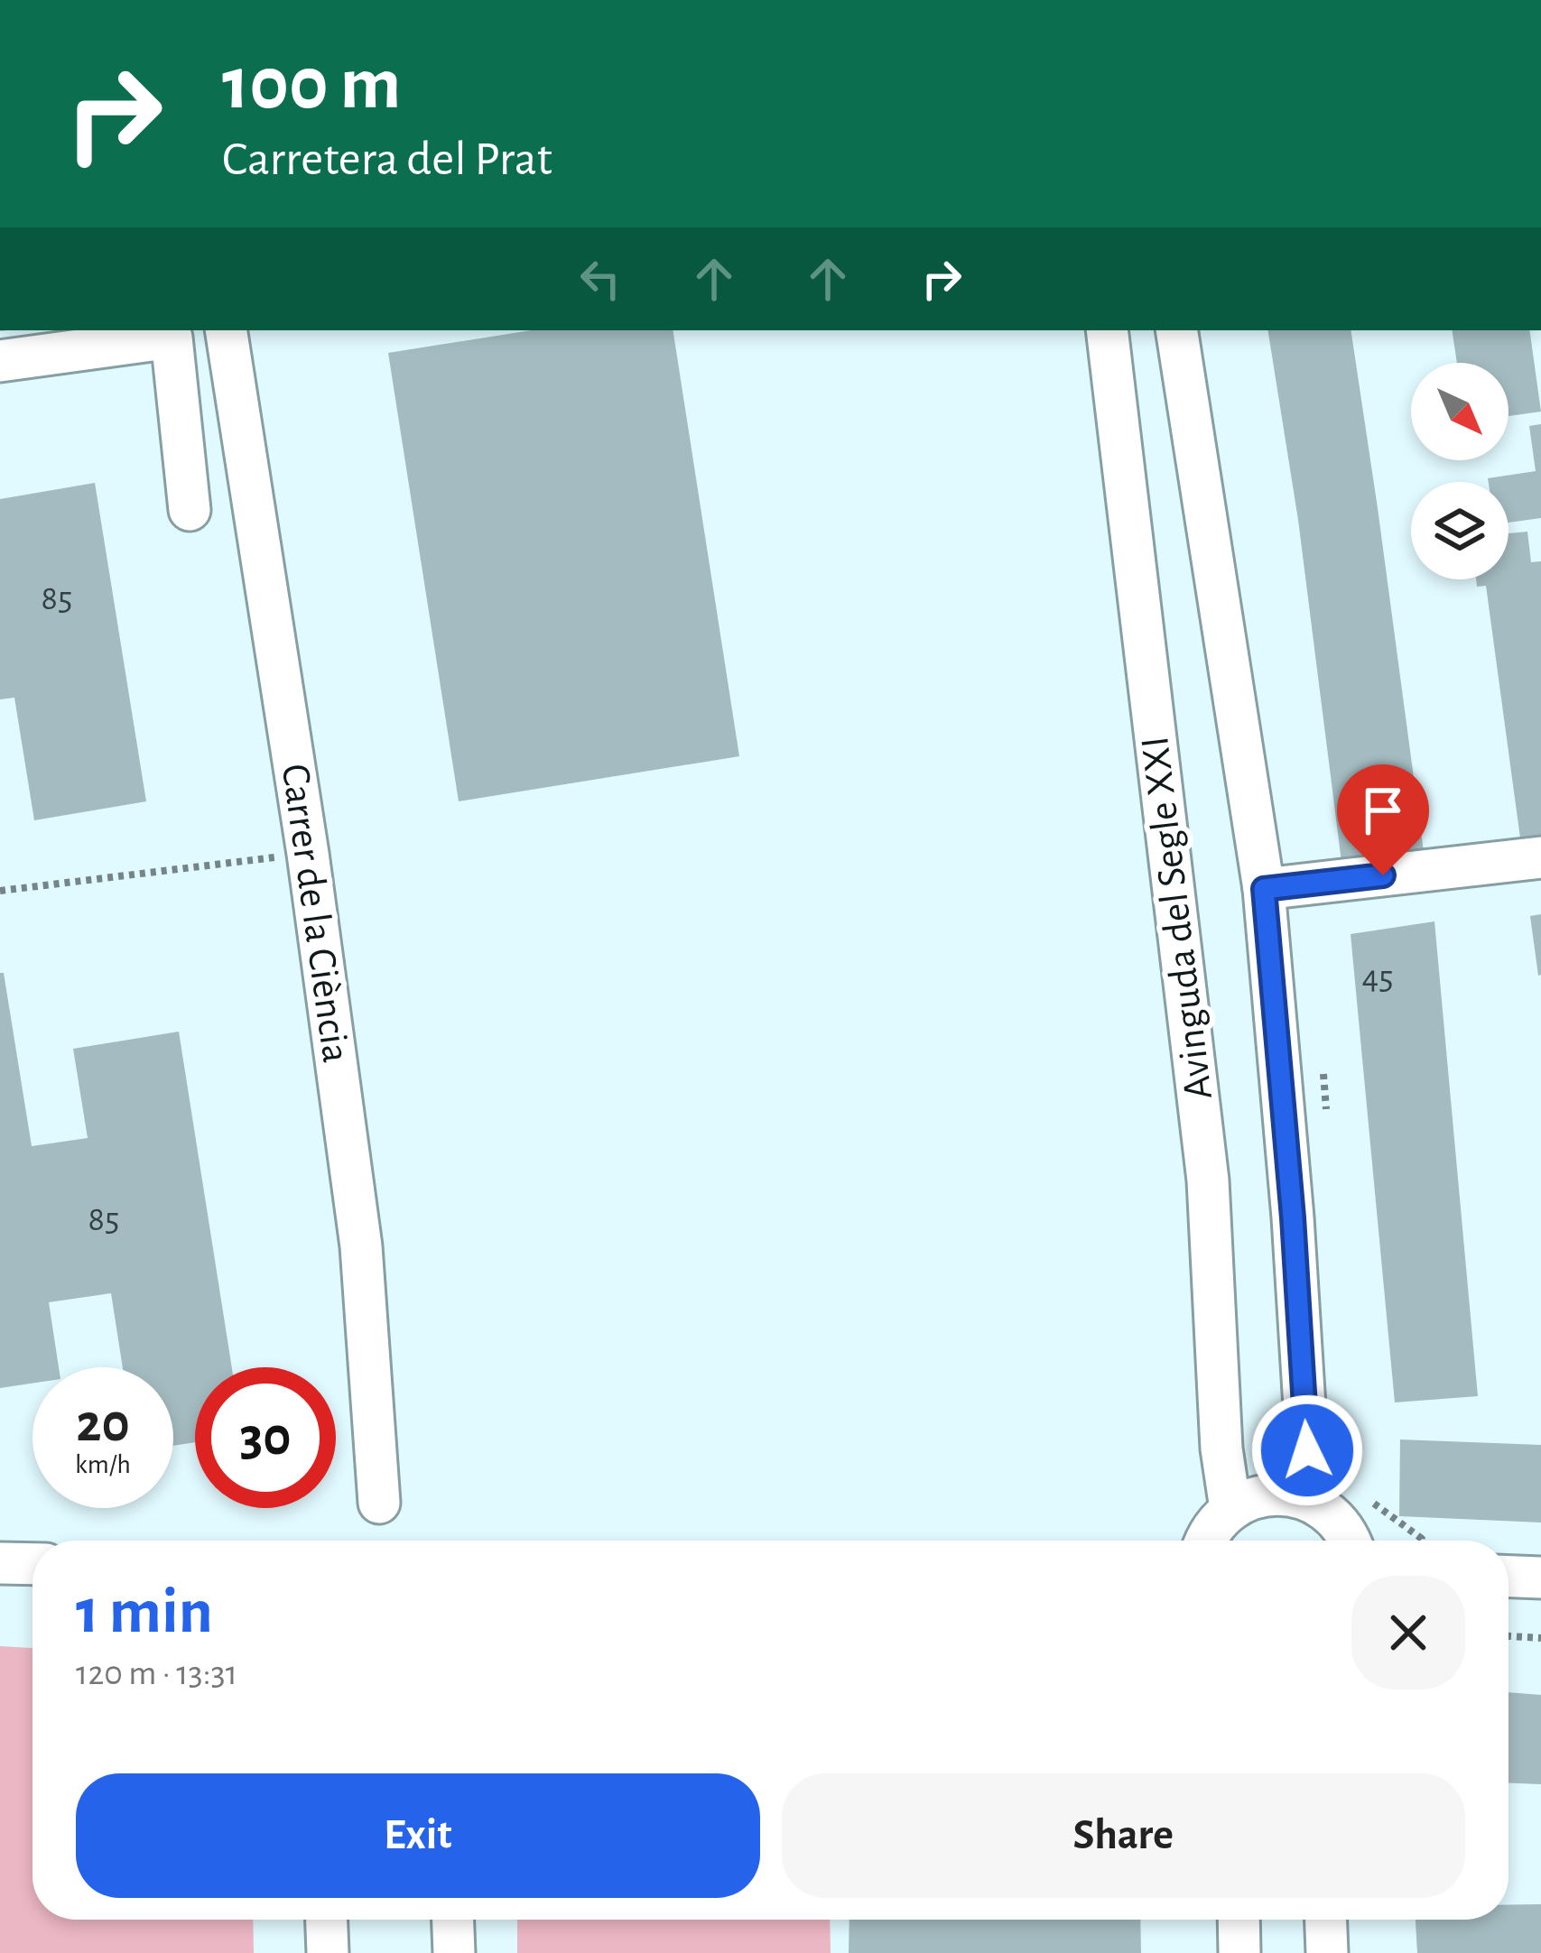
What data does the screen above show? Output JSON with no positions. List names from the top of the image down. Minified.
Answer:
{"streets":{"street":["Carrer de la Ciència","Avinguda del Segle XXI"]},"house_numbers":["85","45","85"],"north":"bottom right","page":{"turn":["100 m","Carretera del Prat"],"speed":"20 km/h","limit":"30","heading":["1 min","120 m · 13:31"],"buttons":["Exit","Share"]}}
